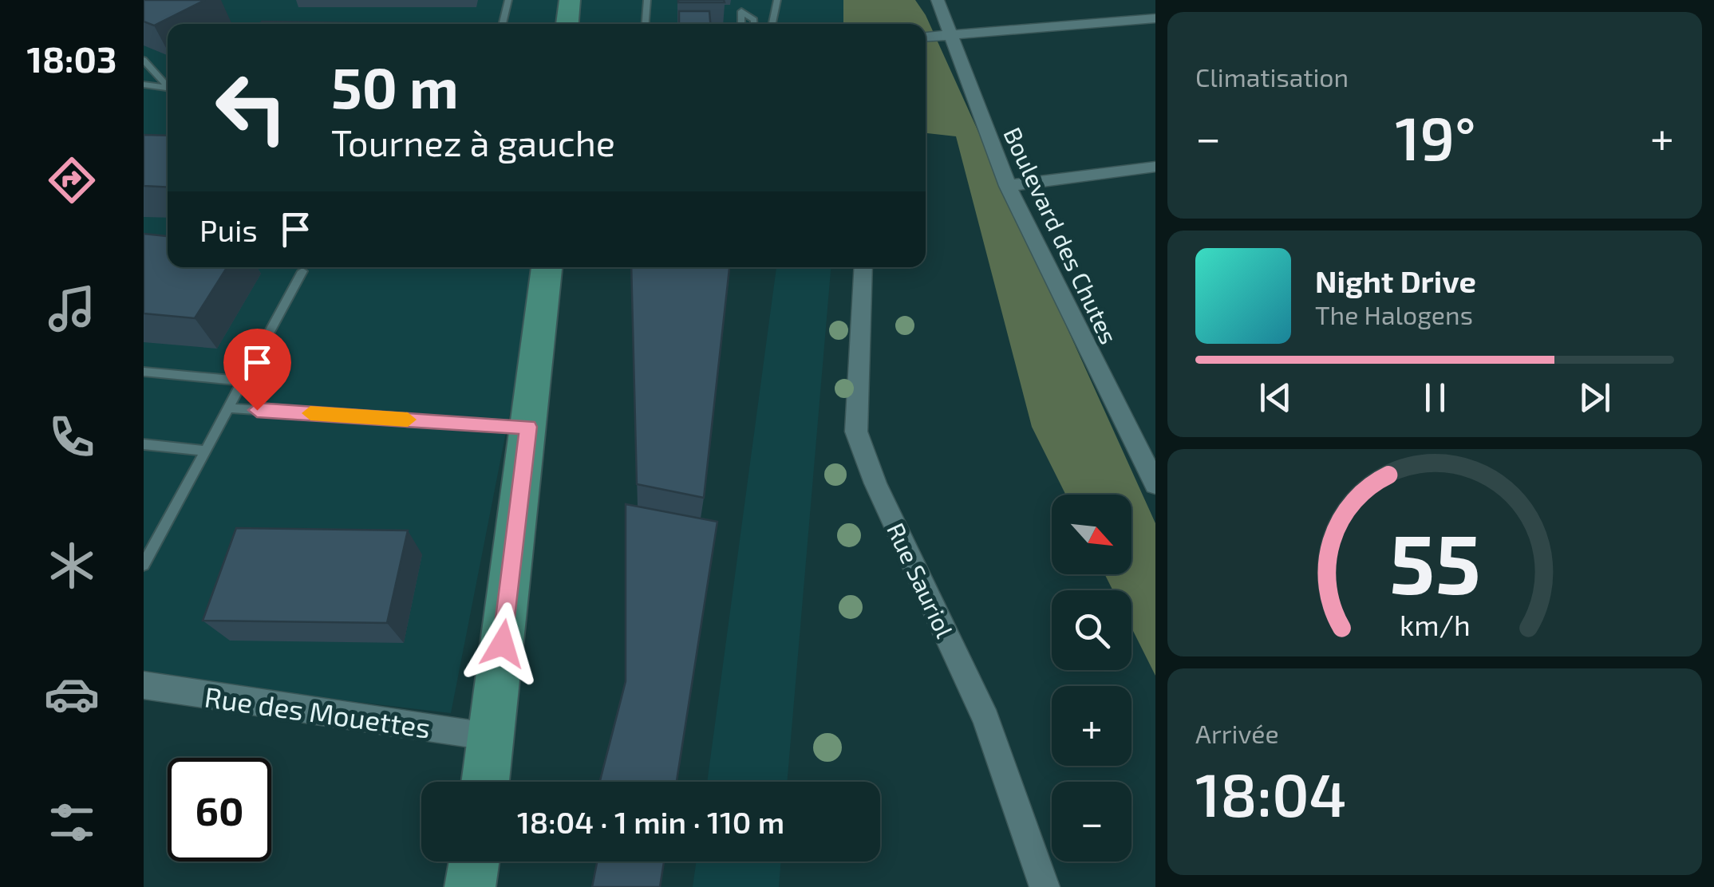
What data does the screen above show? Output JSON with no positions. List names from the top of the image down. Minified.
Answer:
{"streets":{"street":["Boulevard des Chutes","Rue Sauriol","Rue des Mouettes"]},"north":"bottom right","page":{"tabs":"18:03","tile":["Climatisation",["Arrivée","18:04"]],"turn":["50 m","Tournez à gauche"],"heat":["−","19°","+"],"then":"Puis","song":["Night Drive","The Halogens"],"map_buttons":["+","−"],"limit":"60","trip":"18:04 · 1 min · 110 m","gauge":["55","km/h"]}}
